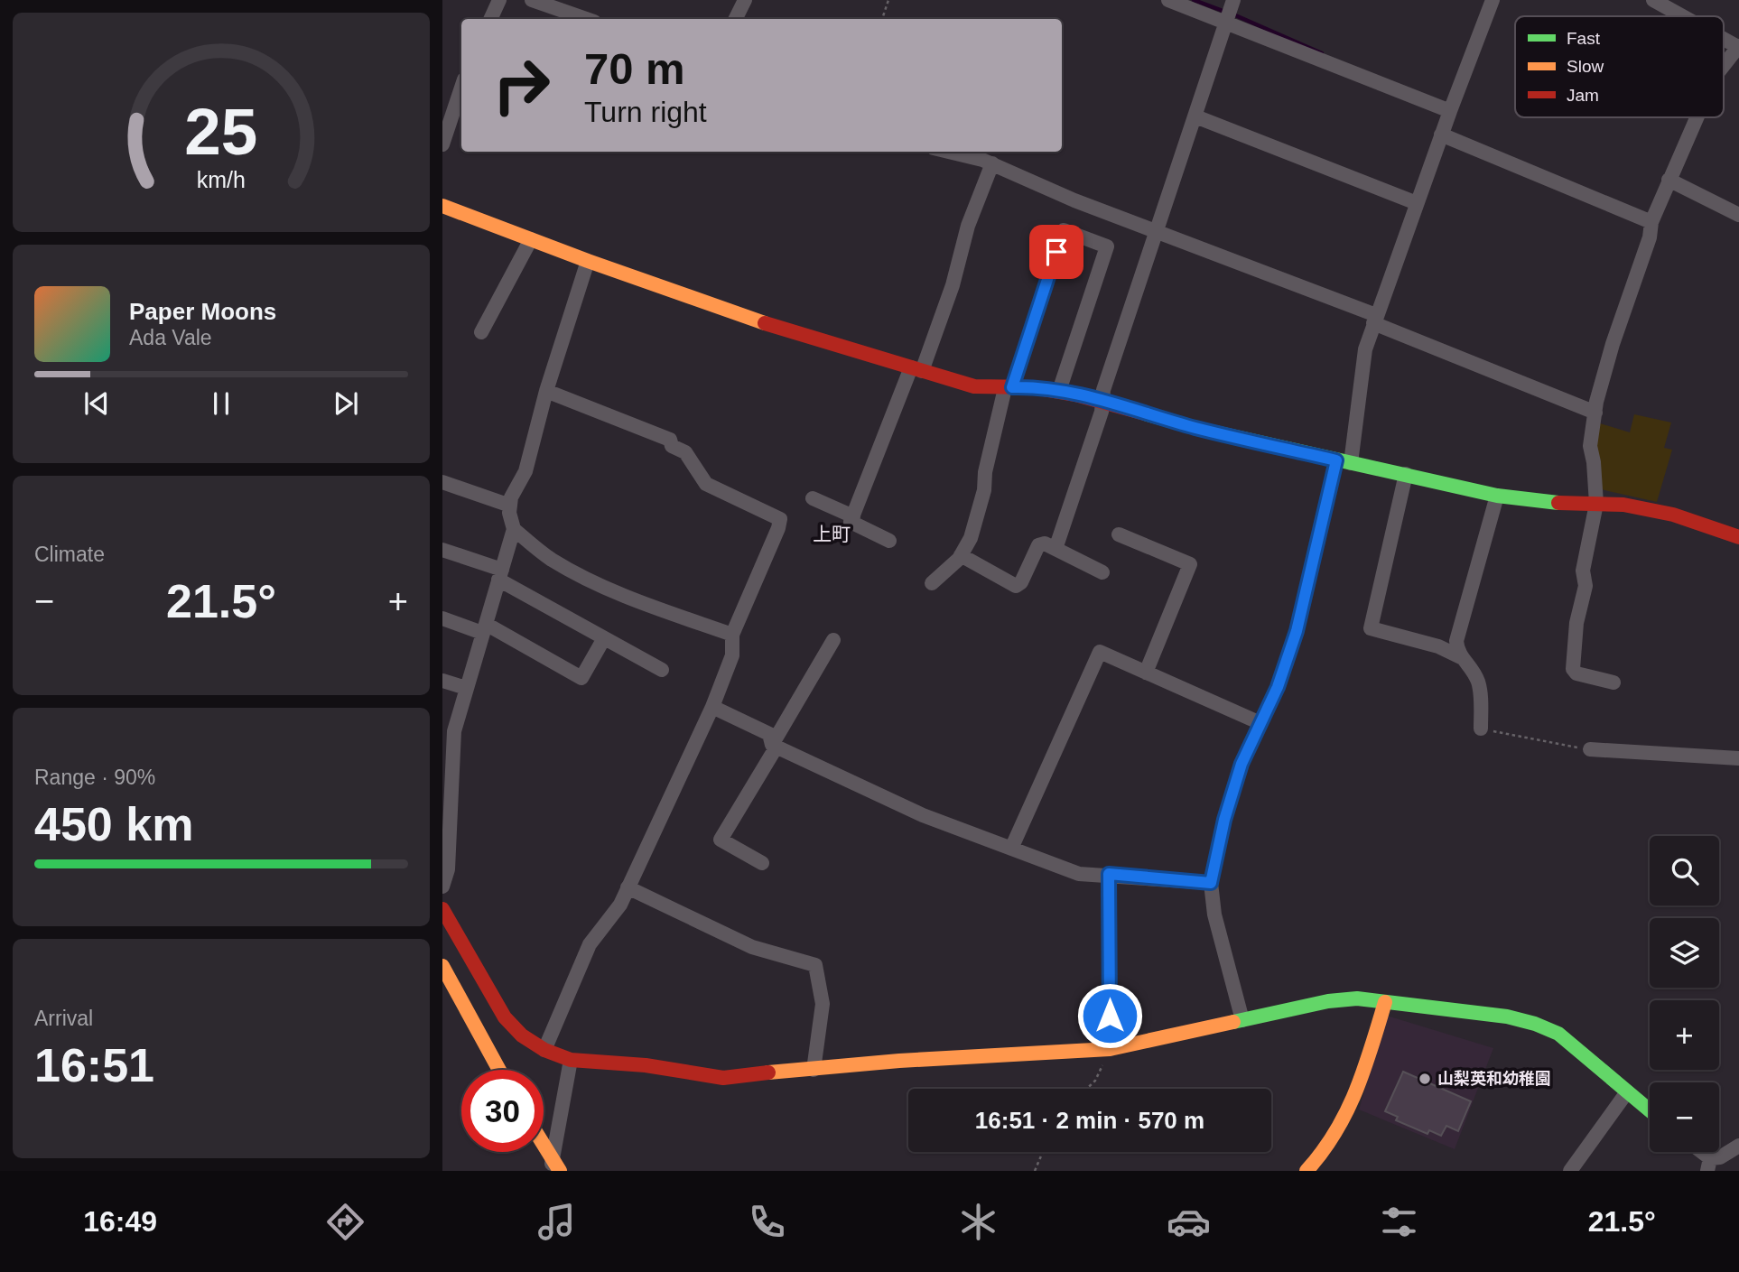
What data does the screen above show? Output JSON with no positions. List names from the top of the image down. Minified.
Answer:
{"districts":["上町"],"places":["山梨英和幼稚園"],"legend":["Fast","Slow","Jam"],"page":{"turn":["70 m","Turn right"],"song":["Paper Moons","Ada Vale"],"tile":["Climate",["Range · 90%","450 km"],["Arrival","16:51"]],"heat":["−","21.5°","+"],"map_buttons":["+","−"],"limit":"30","trip":"16:51 · 2 min · 570 m","tabs":["16:49","21.5°"],"gauge":["25","km/h"]}}
